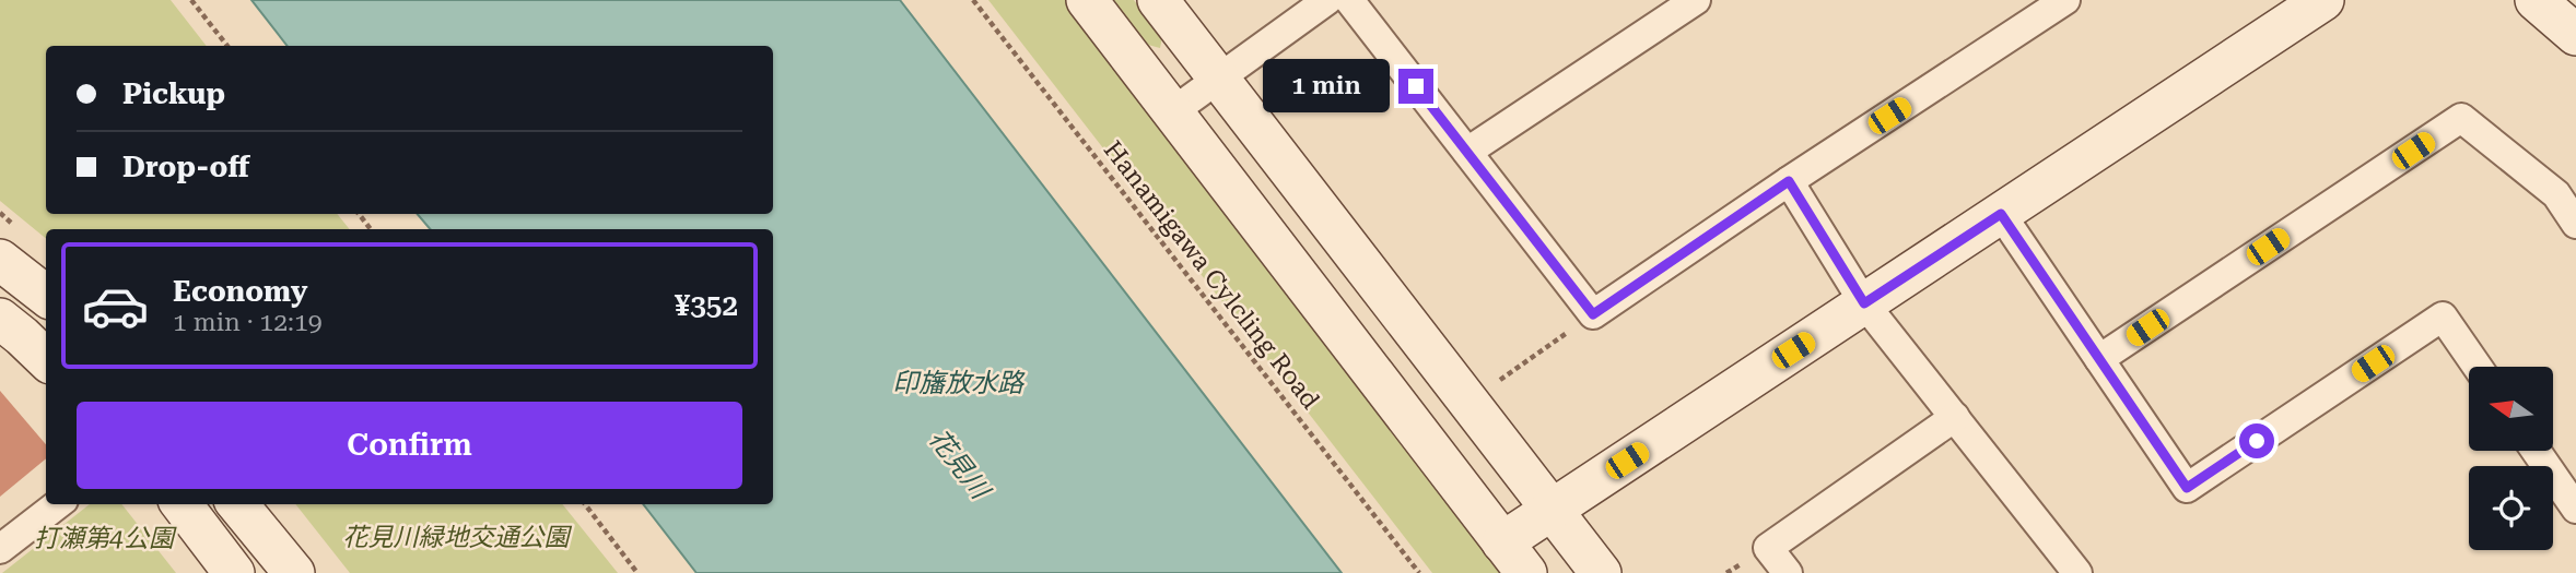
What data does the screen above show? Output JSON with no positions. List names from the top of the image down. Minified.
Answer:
{"streets":{"path":["Hanamigawa Cylcling Road"]},"water":["印旛放水路","花見川"],"parks":["花見川緑地交通公園","打瀬第4公園"],"north":"left","page":{"banner":["Pickup","Drop-off"],"bubble":"1 min","list":[{"name":"Economy","note":"1 min · 12:19","value":"¥352"}],"buttons":"Confirm"}}
